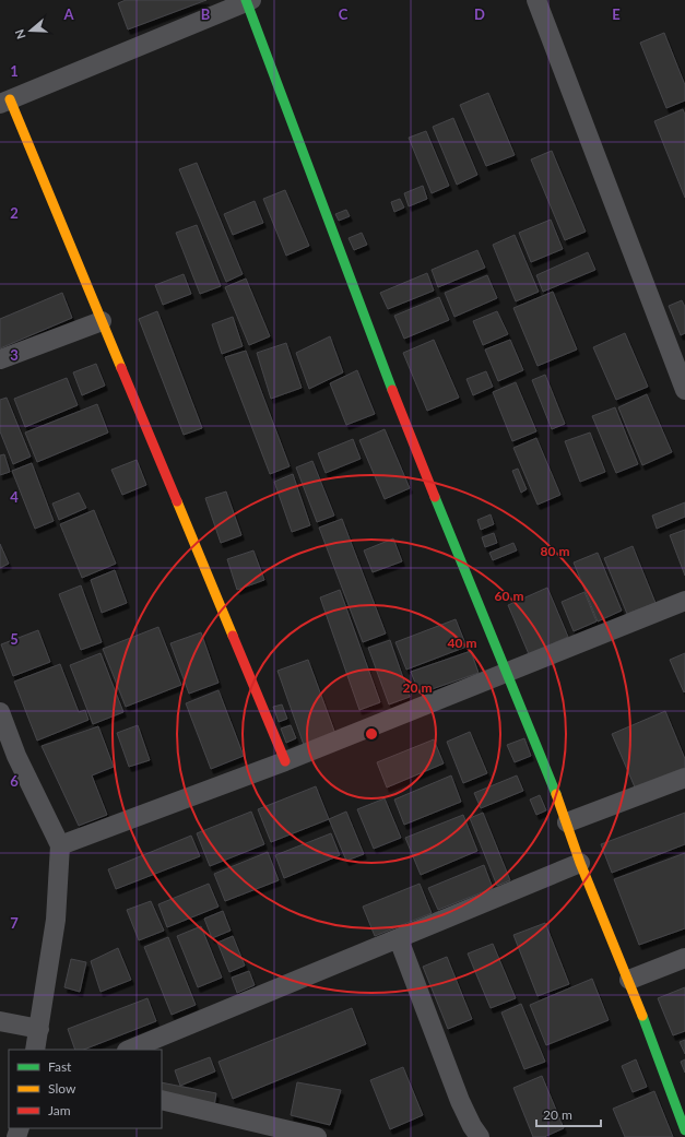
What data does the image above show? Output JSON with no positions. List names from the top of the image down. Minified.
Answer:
{"legend":["Fast","Slow","Jam"],"scale_bar":"20 m","north":"left","grid":{"columns":["A","B","C","D","E"],"rows":["1","2","3","4","5","6","7"]},"rings":["80 m","60 m","40 m","20 m"]}
